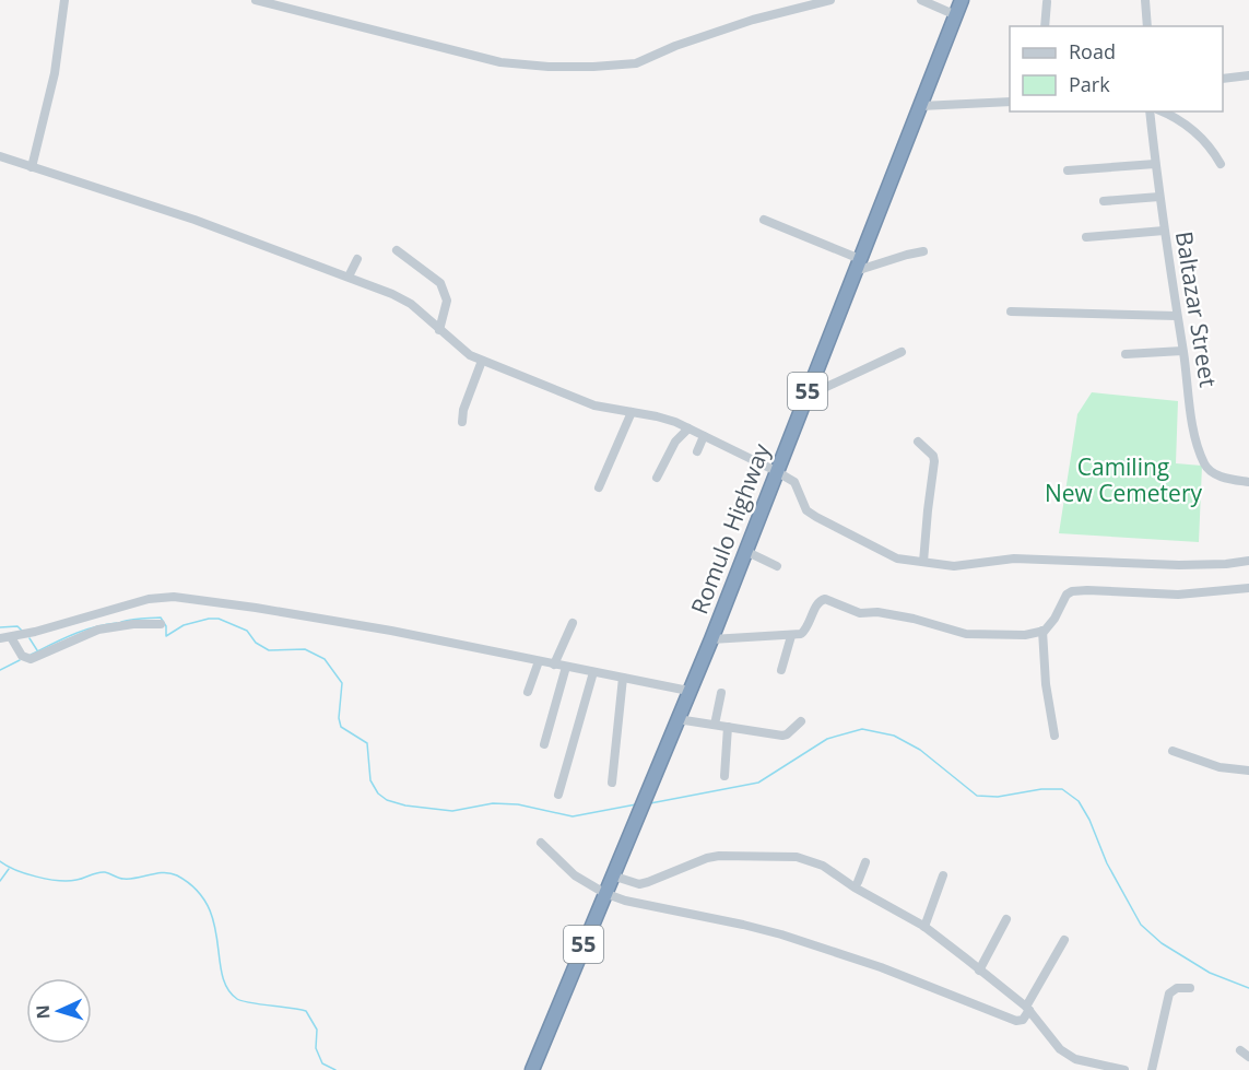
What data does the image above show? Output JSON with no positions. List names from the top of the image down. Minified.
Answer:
{"streets":{"highway":["55","Romulo Highway"],"street":["Baltazar Street"]},"parks":["Camiling New Cemetery"],"legend":["Road","Park"],"north":"left"}
